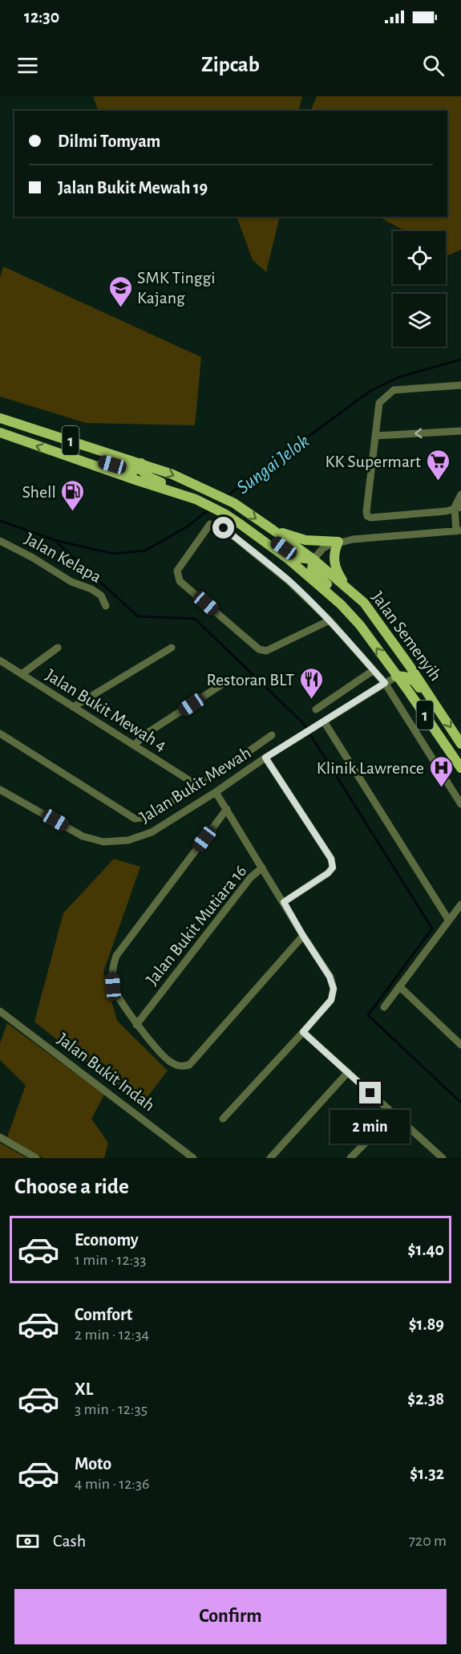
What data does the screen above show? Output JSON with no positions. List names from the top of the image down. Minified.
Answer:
{"streets":{"main road":["1","Jalan Semenyih"],"street":["Jalan Kelapa","Jalan Bukit Mewah 4","Jalan Bukit Mewah","Jalan Bukit Mutiara 16","Jalan Bukit Indah"]},"crossings":[["Jalan Semenyih","Jalan Bukit Mewah"]],"water":["Sungai Jelok"],"places":{"school or university":["SMK Tinggi Kajang"],"supermarket":["KK Supermart"],"fuel station":["Shell"],"restaurant":["Restoran BLT"],"hospital":["Klinik Lawrence"]},"page":{"status":"12:30","header":"Zipcab","banner":["Dilmi Tomyam","Jalan Bukit Mewah 19"],"bubble":"2 min","heading":"Choose a ride","list":[{"name":"Economy","note":"1 min · 12:33","value":"$1.40"},{"name":"Comfort","note":"2 min · 12:34","value":"$1.89"},{"name":"XL","note":"3 min · 12:35","value":"$2.38"},{"name":"Moto","note":"4 min · 12:36","value":"$1.32"}],"pay":["Cash","720 m"],"buttons":"Confirm"}}
